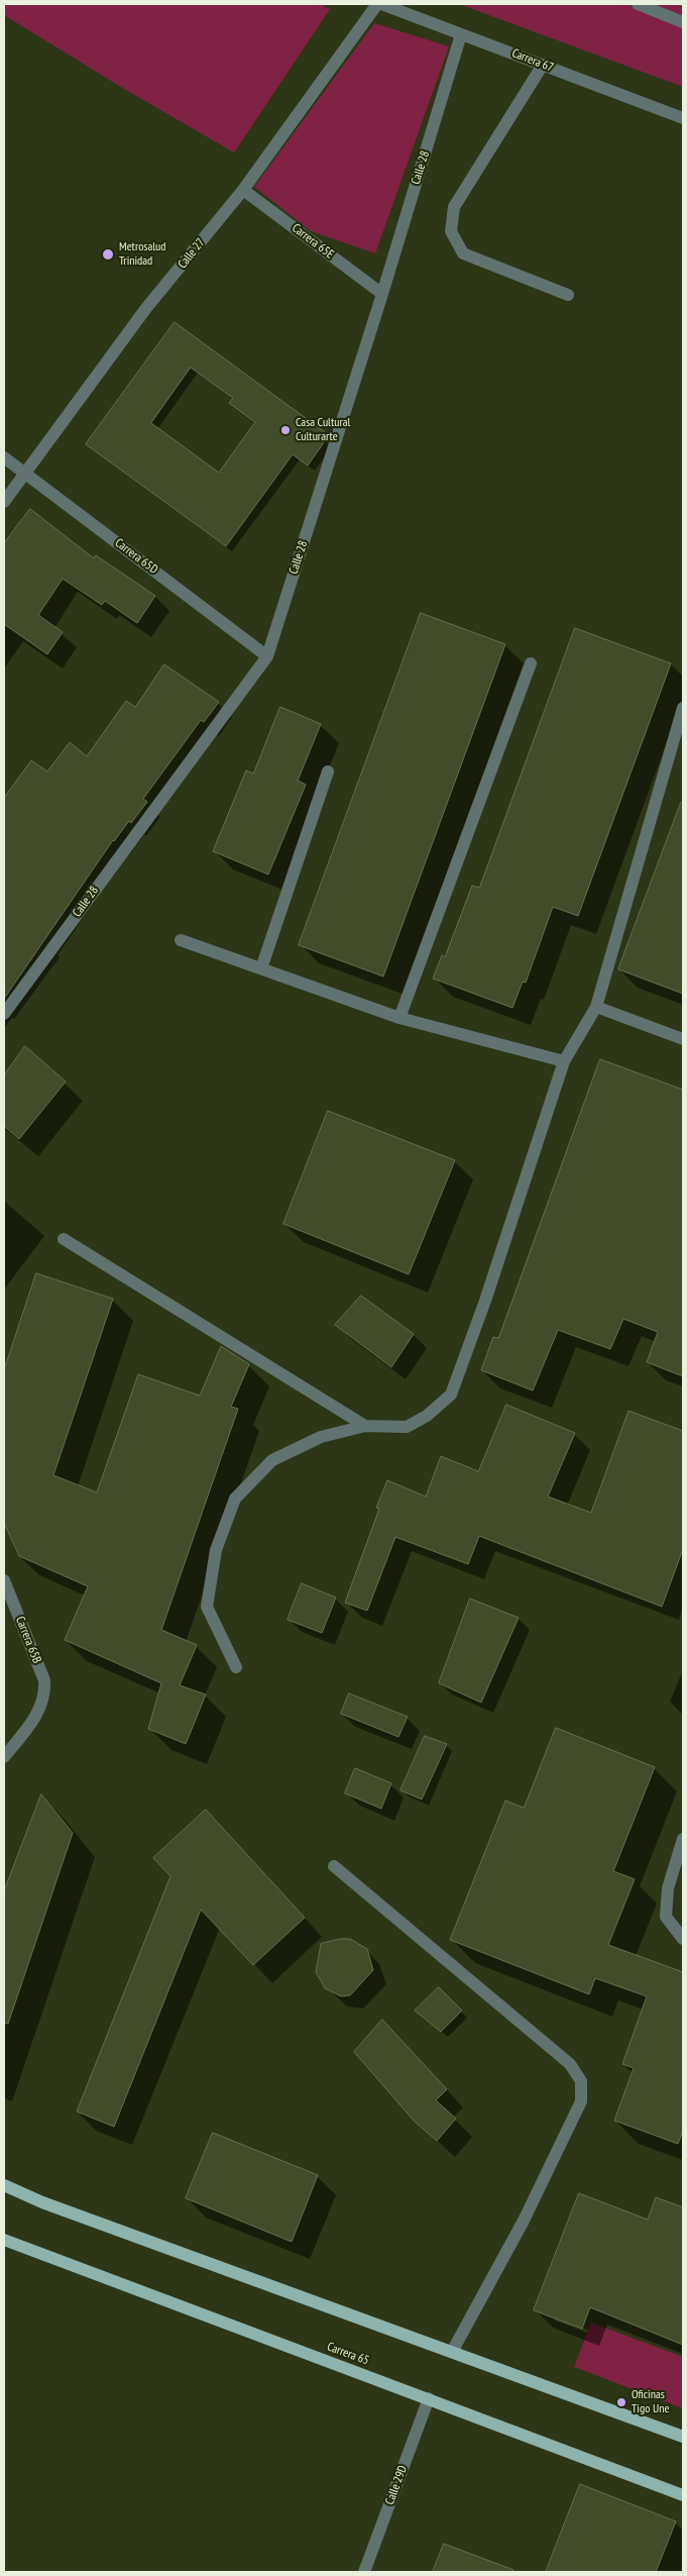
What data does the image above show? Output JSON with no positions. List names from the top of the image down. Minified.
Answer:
{"streets":{"main road":["Carrera 65"],"street":["Carrera 67","Calle 28","Carrera 65E","Calle 27","Carrera 65D","Carrera 65B","Calle 29D"]},"crossings":[["Carrera 67","Calle 28"],["Calle 28","Carrera 65E"],["Calle 28","Carrera 65D"],["Carrera 65E","Calle 27"],["Calle 27","Carrera 65D"],["Carrera 65","Calle 29D"]],"places":["Metrosalud Trinidad","Casa Cultural Culturarte","Oficinas Tigo Une"]}
